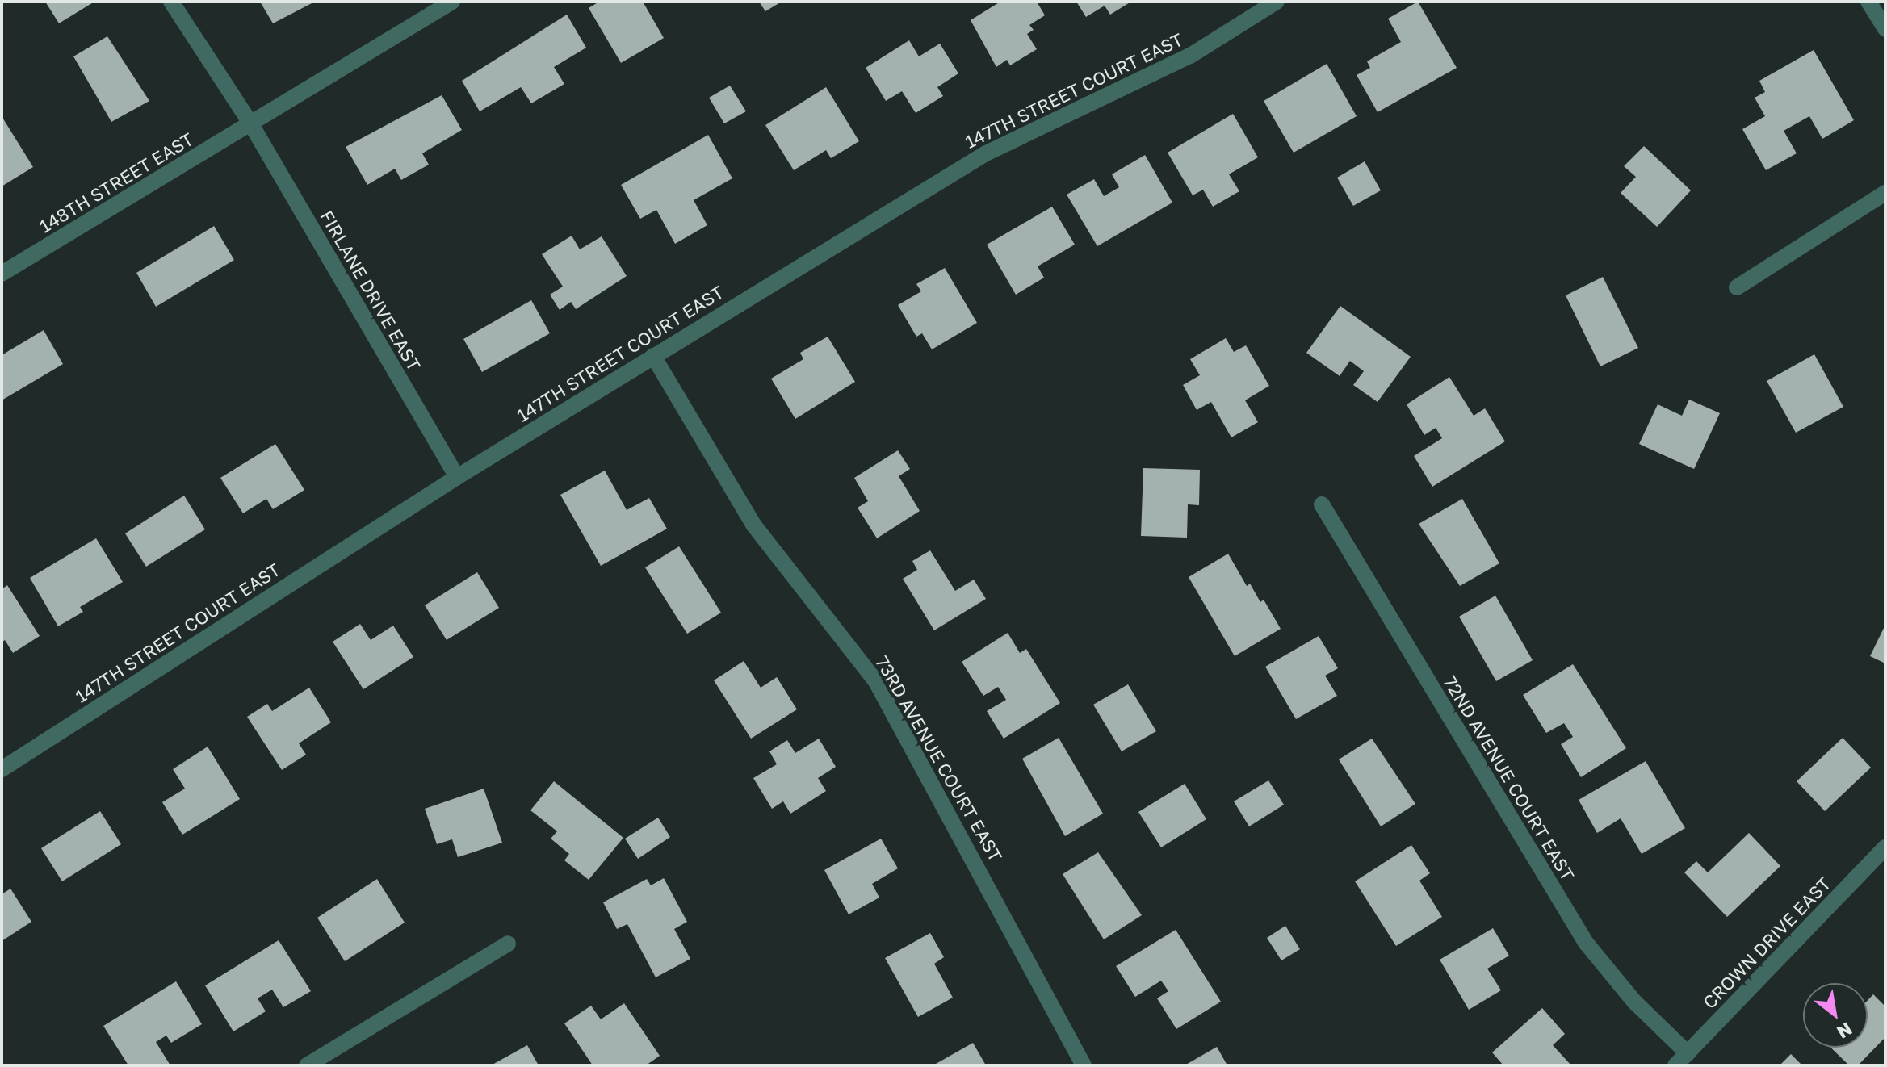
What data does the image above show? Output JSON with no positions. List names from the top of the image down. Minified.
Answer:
{"streets":{"street":["147TH STREET COURT EAST","148TH STREET EAST","FIRLANE DRIVE EAST","73RD AVENUE COURT EAST","72ND AVENUE COURT EAST","CROWN DRIVE EAST"]},"crossings":[["147TH STREET COURT EAST","FIRLANE DRIVE EAST"],["147TH STREET COURT EAST","73RD AVENUE COURT EAST"],["148TH STREET EAST","FIRLANE DRIVE EAST"],["72ND AVENUE COURT EAST","CROWN DRIVE EAST"]],"north":"bottom right"}
